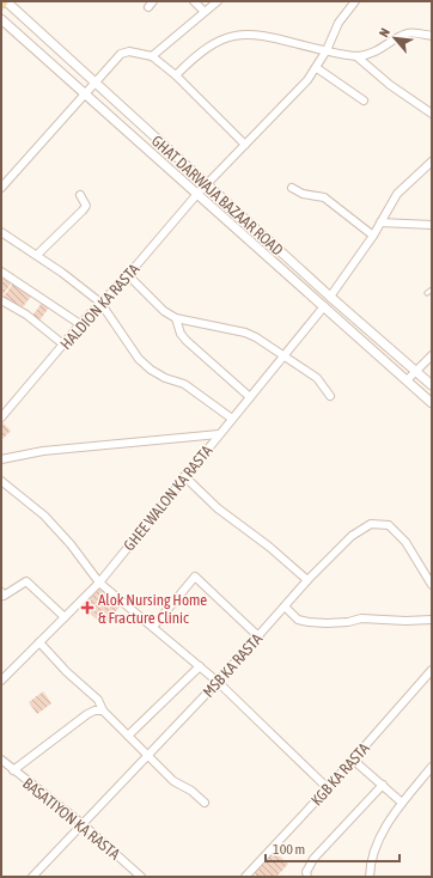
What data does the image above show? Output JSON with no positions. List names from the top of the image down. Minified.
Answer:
{"streets":{"street":["GHAT DARWAJA BAZAAR ROAD","HALDION KA RASTA","GHEE WALON KA RASTA","MSB KA RASTA","KGB KA RASTA","BASATIYON KA RASTA"]},"crossings":[["GHAT DARWAJA BAZAAR ROAD","HALDION KA RASTA"],["MSB KA RASTA","BASATIYON KA RASTA"]],"places":{"health":["Alok Nursing Home & Fracture Clinic"]},"scale_bar":"100 m","north":"top left"}
